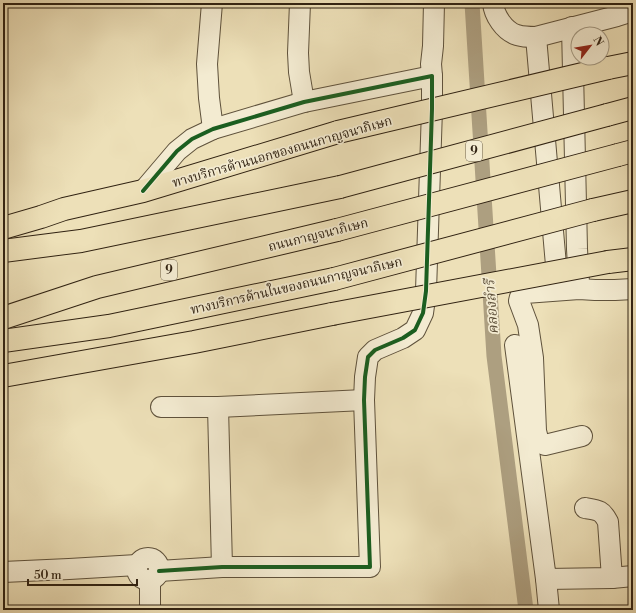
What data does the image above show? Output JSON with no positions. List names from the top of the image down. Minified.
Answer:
{"streets":{"main road":["ทางบริการด้านนอกของถนนกาญจนาภิเษก","9","ถนนกาญจนาภิเษก","ทางบริการด้านในของถนนกาญจนาภิเษก"]},"water":["คลองลำรี"],"scale_bar":"50 m","north":"top right"}
